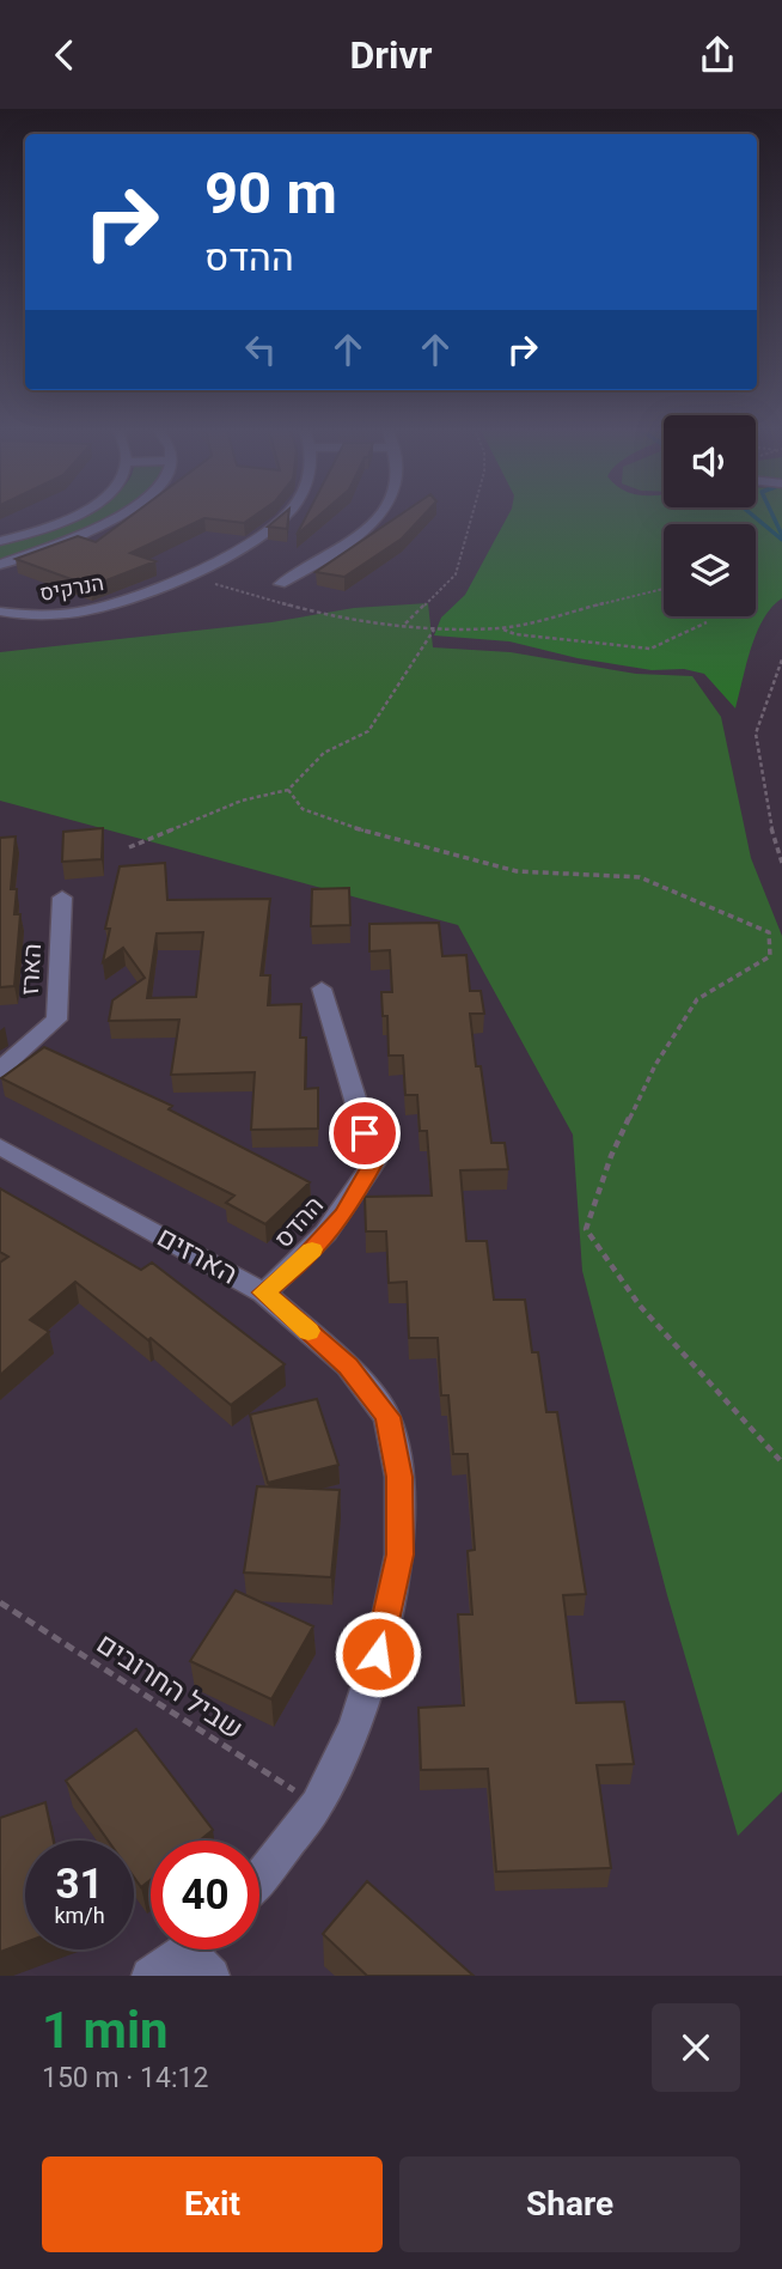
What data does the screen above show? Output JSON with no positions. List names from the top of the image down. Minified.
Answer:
{"streets":{"street":["הנרקיס","הארז","ההדס","הארזים"],"path":["שביל החרובים"]},"crossings":[["ההדס","הארזים"],["הארזים","שביל החרובים"]],"page":{"header":"Drivr","turn":["90 m","ההדס"],"speed":"31 km/h","limit":"40","heading":["1 min","150 m · 14:12"],"buttons":["Exit","Share"]}}
